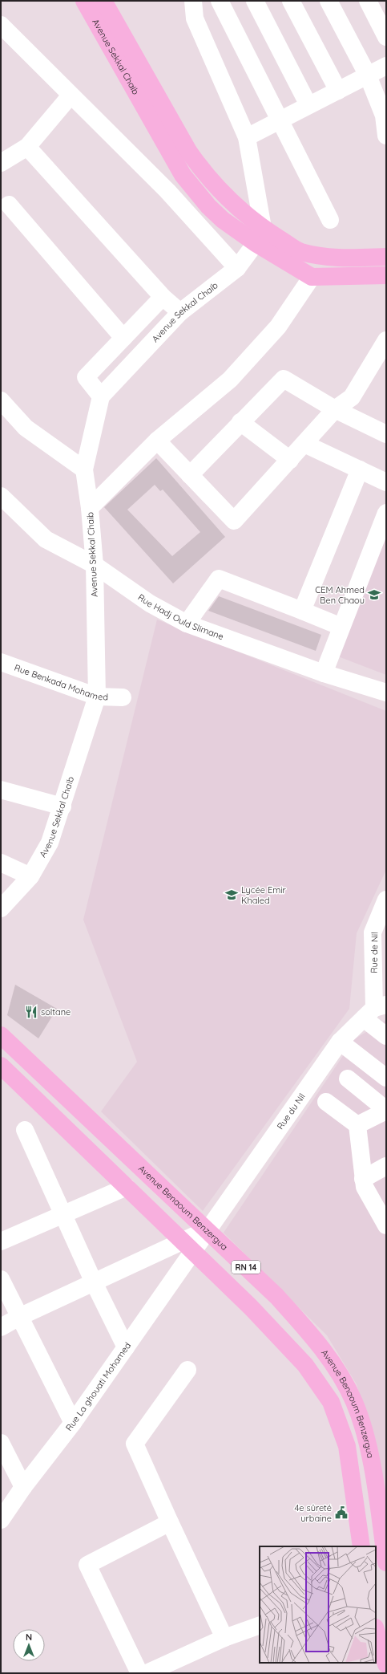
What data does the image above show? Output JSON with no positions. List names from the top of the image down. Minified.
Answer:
{"streets":{"main road":["Avenue Sekkal Chaib","Avenue Benaoum Benzergua","RN 14"],"street":["Rue Hadj Ould Slimane","Rue Benkada Mohamed","Rue de Nil","Rue du Nil","Rue La ghouati Mohamed"]},"crossings":[["Avenue Sekkal Chaib","Rue Hadj Ould Slimane"],["Avenue Sekkal Chaib","Rue Benkada Mohamed"],["Rue de Nil","Rue du Nil"],["Rue du Nil","Avenue Benaoum Benzergua"],["Avenue Benaoum Benzergua","Rue La ghouati Mohamed"]],"places":{"school or university":["CEM Ahmed Ben Chaou","Lycée Emir Khaled"],"restaurant":["soltane"],"public building":["4e sûreté urbaine"]},"north":"top"}
